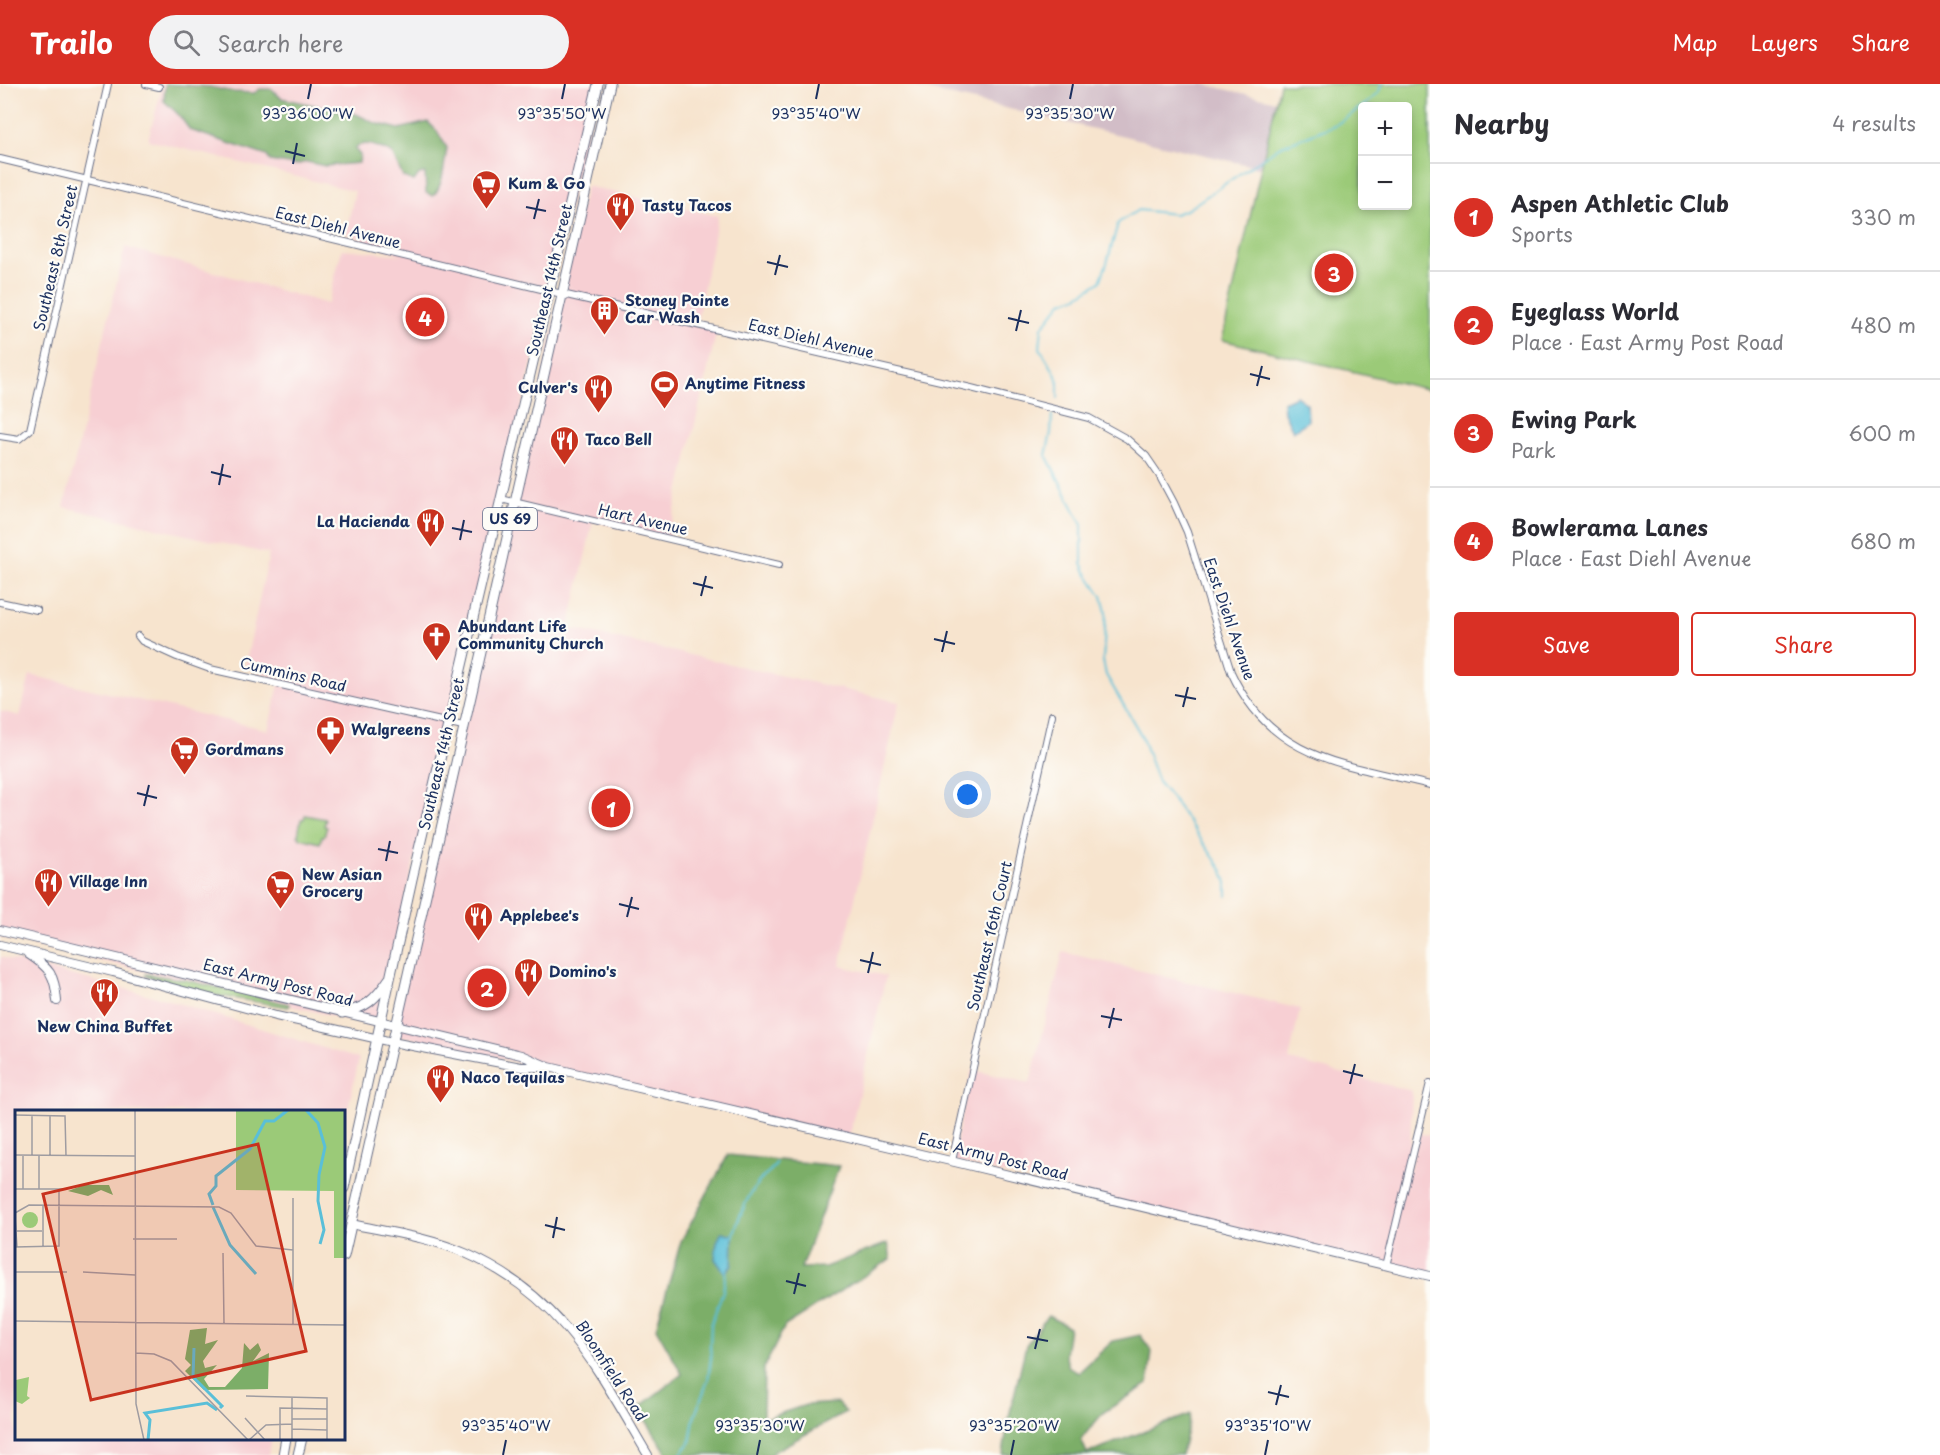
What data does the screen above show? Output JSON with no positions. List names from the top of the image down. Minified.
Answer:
{"streets":{"main road":["Southeast 14th Street","US 69","East Army Post Road","Bloomfield Road"],"street":["East Diehl Avenue","Southeast 8th Street","Hart Avenue","Cummins Road","Southeast 16th Court"]},"crossings":[["East Diehl Avenue","Southeast 8th Street"],["East Diehl Avenue","Southeast 14th Street"],["Southeast 14th Street","Hart Avenue"],["Southeast 14th Street","Cummins Road"],["Southeast 14th Street","East Army Post Road"],["Southeast 14th Street","Bloomfield Road"],["Southeast 16th Court","East Army Post Road"]],"places":{"supermarket":["Kum & Go","Gordmans","New Asian Grocery"],"restaurant":["Tasty Tacos","Culver's","Taco Bell","La Hacienda","Village Inn","Applebee's","Domino's","New China Buffet","Naco Tequilas"],"building":["Stoney Pointe Car Wash"],"sports":["Anytime Fitness"],"church":["Abundant Life Community Church"],"pharmacy":["Walgreens"]},"page":{"header":"Trailo","search":"Search here","nav":["Map","Layers","Share"],"heading":["Nearby","4 results"],"map_buttons":["+","−"],"list":[{"mark":"1","name":"Aspen Athletic Club","note":"Sports","value":"330 m"},{"mark":"2","name":"Eyeglass World","note":"Place · East Army Post Road","value":"480 m"},{"mark":"3","name":"Ewing Park","note":"Park","value":"600 m"},{"mark":"4","name":"Bowlerama Lanes","note":"Place · East Diehl Avenue","value":"680 m"}],"pins":["3","4","1","2"],"buttons":["Save","Share"]},"coordinates":["93°36'00\"W","93°35'50\"W","93°35'40\"W","93°35'30\"W","93°35'20\"W","93°35'10\"W"]}
